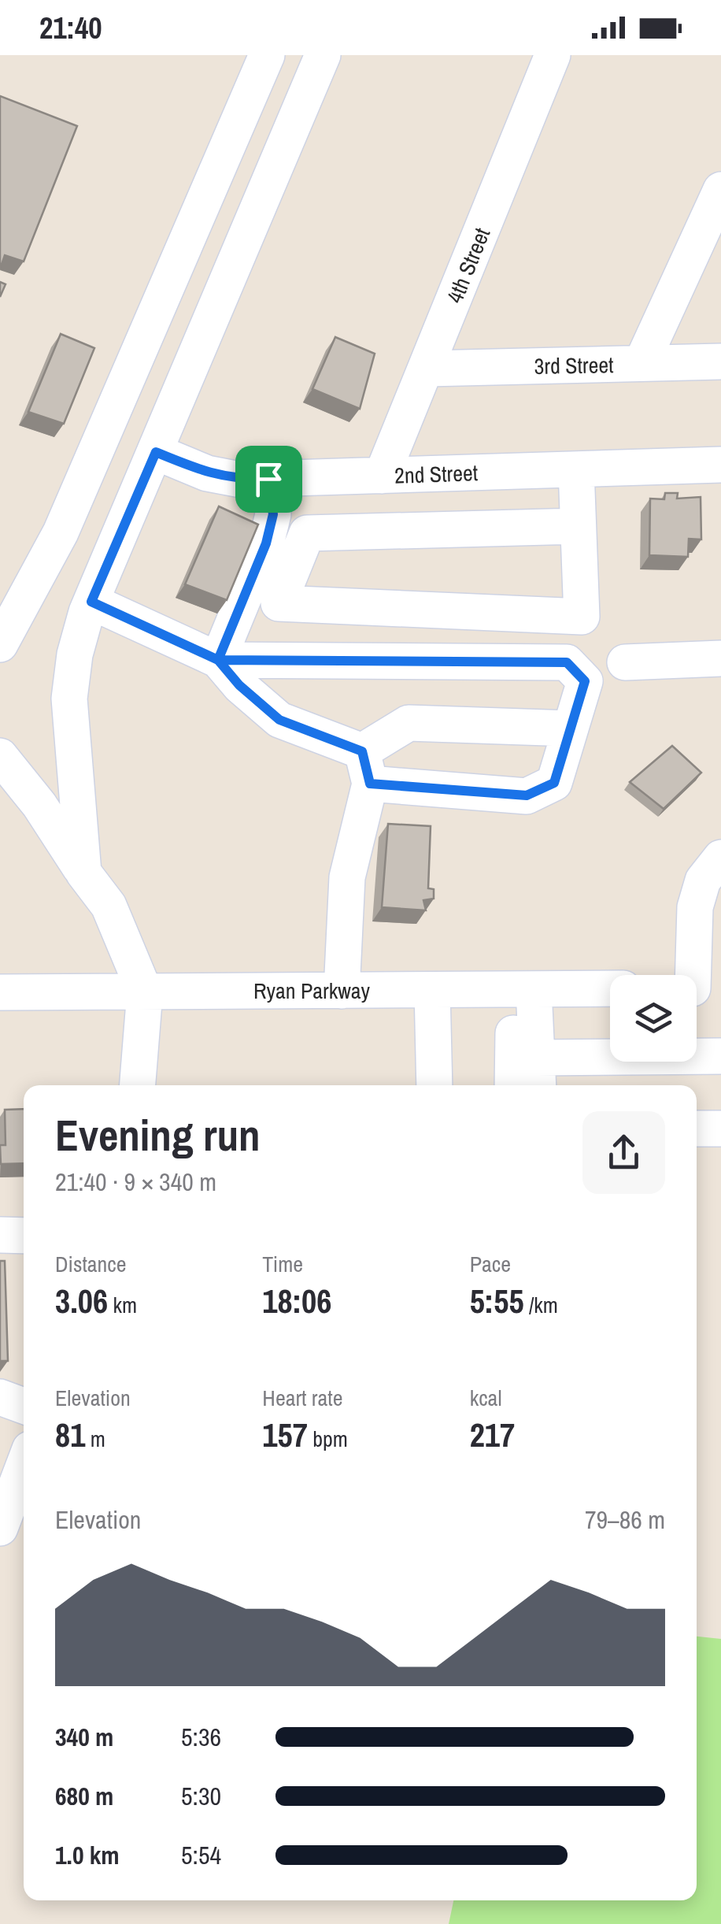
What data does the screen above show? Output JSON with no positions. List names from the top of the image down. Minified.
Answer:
{"streets":{"street":["4th Street","3rd Street","2nd Street","Ryan Parkway"]},"crossings":[["4th Street","3rd Street"],["4th Street","2nd Street"]],"page":{"status":"21:40","heading":["Evening run","21:40 · 9 × 340 m"],"stats":[["Distance","3.06 km"],["Time","18:06"],["Pace","5:55 /km"],["Elevation","81 m"],["Heart rate","157 bpm"],["kcal","217"]],"chart":["Elevation","79–86 m"],"list":[{"name":"340 m","note":"5:36"},{"name":"680 m","note":"5:30"},{"name":"1.0 km","note":"5:54"}]}}
